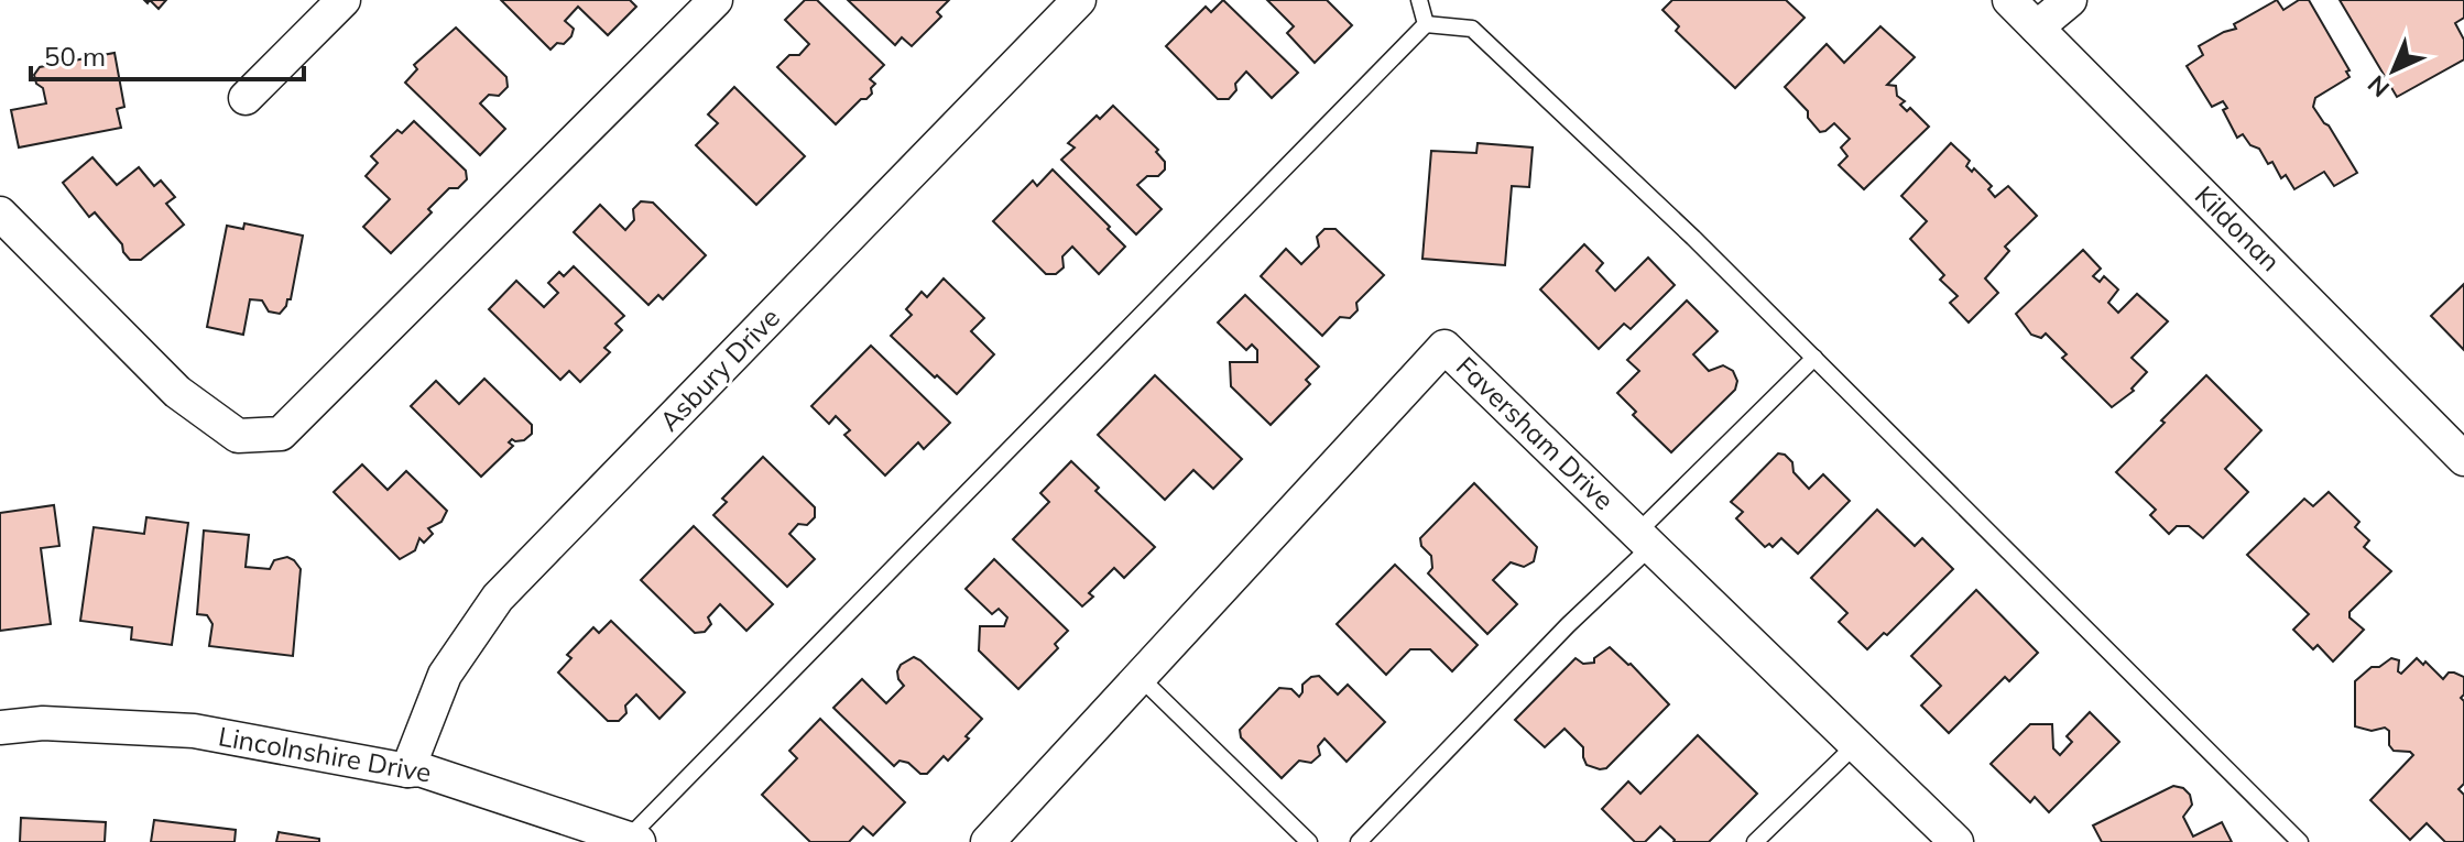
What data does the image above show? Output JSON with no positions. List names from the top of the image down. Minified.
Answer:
{"streets":{"street":["Kildonan","Asbury Drive","Faversham Drive","Lincolnshire Drive"]},"crossings":[["Asbury Drive","Lincolnshire Drive"]],"scale_bar":"50 m","north":"bottom left"}
